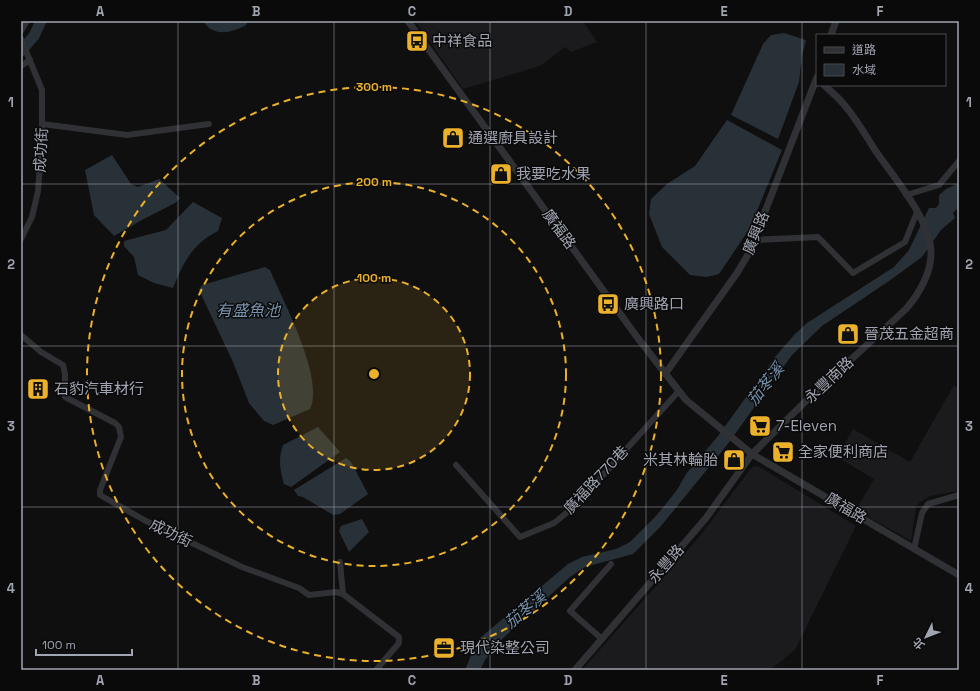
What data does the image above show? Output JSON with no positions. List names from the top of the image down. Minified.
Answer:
{"streets":{"street":["成功街","廣福路","廣興路","永豐南路","廣福路770巷","永豐路"]},"crossings":[["廣福路","廣興路"],["廣福路","永豐南路"],["廣福路","廣福路770巷"],["廣福路","永豐路"],["永豐南路","永豐路"]],"water":["有盛魚池","茄苳溪"],"places":{"bus stop":["中祥食品","廣興路口"],"shop":["通選廚具設計","我要吃水果","晉茂五金超商","米其林輪胎"],"building":["石豹汽車材行"],"supermarket":["7-Eleven","全家便利商店"],"office":["現代染整公司"]},"legend":["道路","水域"],"scale_bar":"100 m","north":"bottom left","grid":{"columns":["A","B","C","D","E","F"],"rows":["1","2","3","4"]},"rings":["300 m","200 m","100 m"]}
